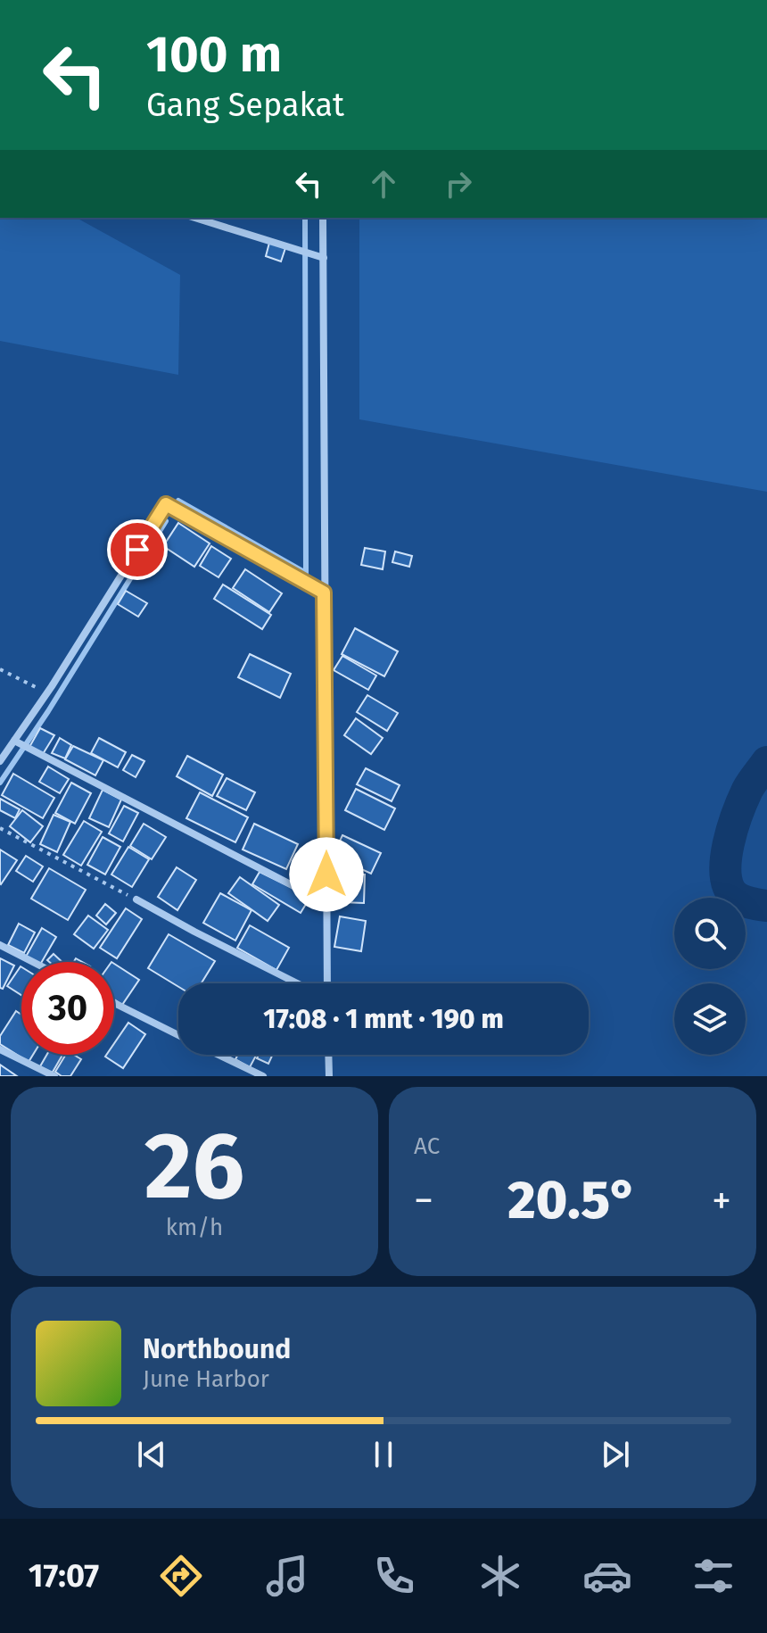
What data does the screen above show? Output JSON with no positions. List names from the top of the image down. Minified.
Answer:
{"page":{"turn":["100 m","Gang Sepakat"],"limit":"30","trip":"17:08 · 1 mnt · 190 m","tile":[["26","km/h"],"AC"],"heat":["−","20.5°","+"],"song":["Northbound","June Harbor"],"tabs":"17:07"}}
